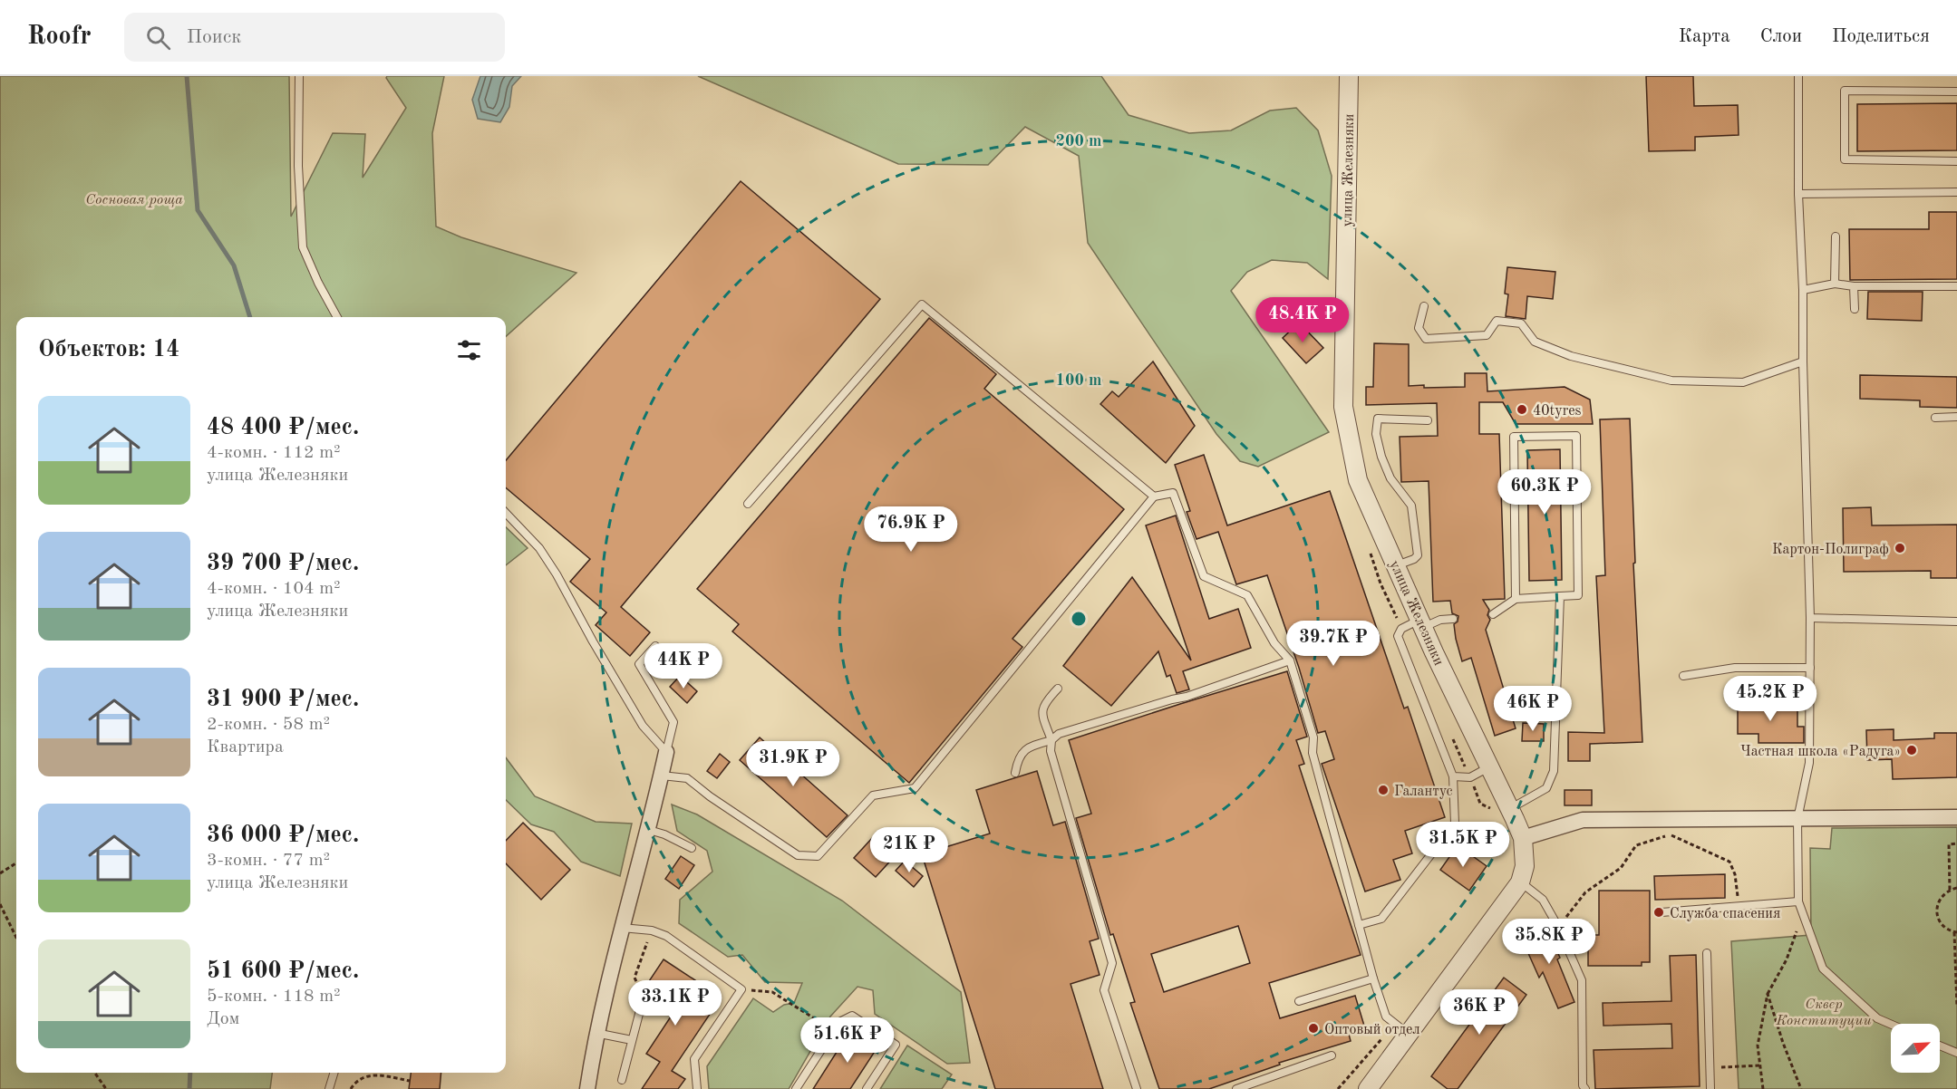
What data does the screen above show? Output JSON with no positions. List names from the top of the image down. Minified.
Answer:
{"streets":{"street":["улица Железняки"]},"parks":["Сосновая роща","Сквер Конституции"],"places":["40tyres","Картон-Полиграф","Частная школа «Радуга»","Галантус","Служба спасения","Оптовый отдел"],"north":"top right","page":{"header":"Roofr","search":"Поиск","nav":["Карта","Слои","Поделиться"],"price":["48.4K ₽","60.3K ₽","76.9K ₽","39.7K ₽","44K ₽","45.2K ₽","46K ₽","31.9K ₽","31.5K ₽","21K ₽","35.8K ₽","33.1K ₽","36K ₽","51.6K ₽"],"heading":"Объектов: 14","list":[{"name":"48 400 ₽/мес.","note":"4-комн. · 112 m² · улица Железняки"},{"name":"39 700 ₽/мес.","note":"4-комн. · 104 m² · улица Железняки"},{"name":"31 900 ₽/мес.","note":"2-комн. · 58 m² · Квартира"},{"name":"36 000 ₽/мес.","note":"3-комн. · 77 m² · улица Железняки"},{"name":"51 600 ₽/мес.","note":"5-комн. · 118 m² · Дом"}]},"rings":["200 m","100 m"]}
